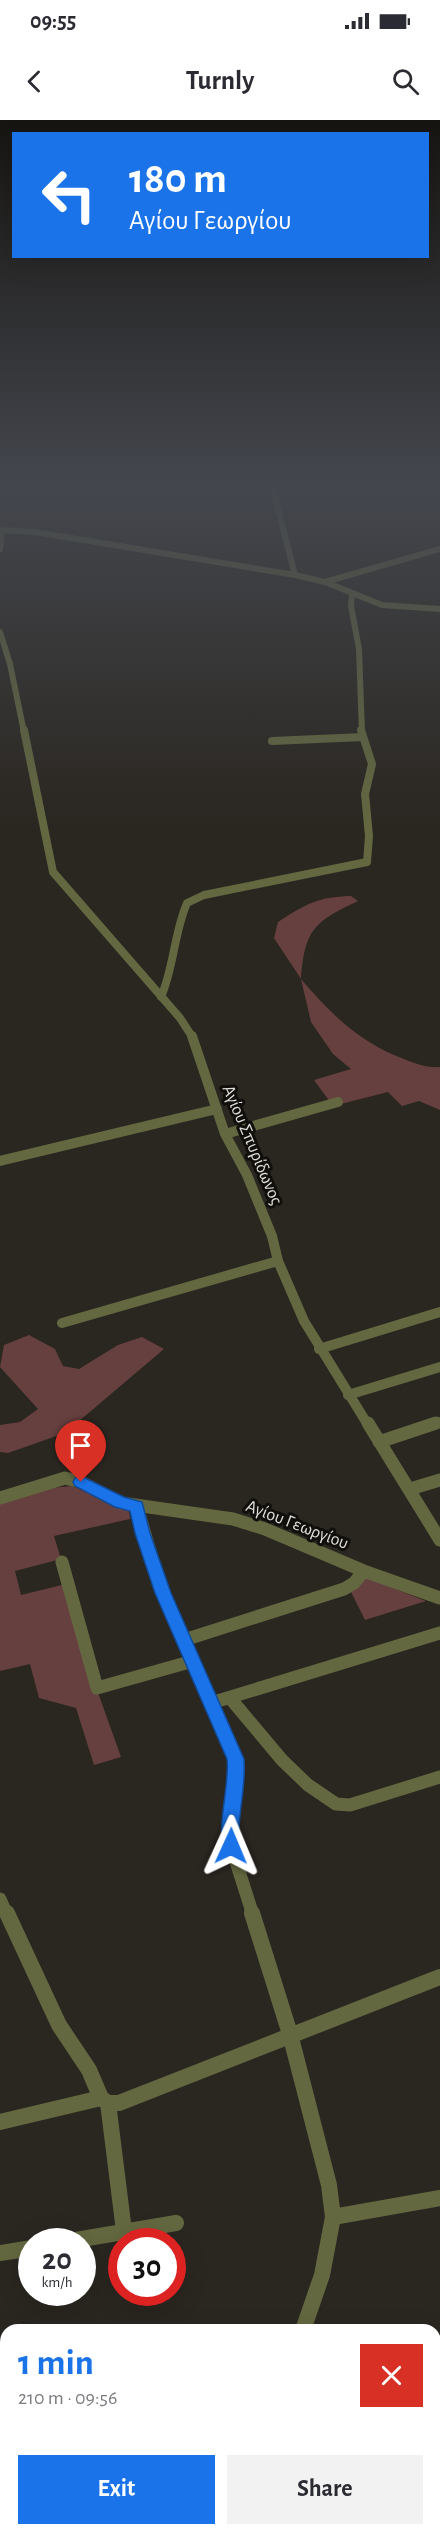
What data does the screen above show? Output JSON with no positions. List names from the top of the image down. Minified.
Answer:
{"streets":{"street":["Αγίου Σπυρίδωνος","Αγίου Γεωργίου"]},"page":{"status":"09:55","header":"Turnly","turn":["180 m","Αγίου Γεωργίου"],"speed":"20 km/h","limit":"30","heading":["1 min","210 m · 09:56"],"buttons":["Exit","Share"]}}
